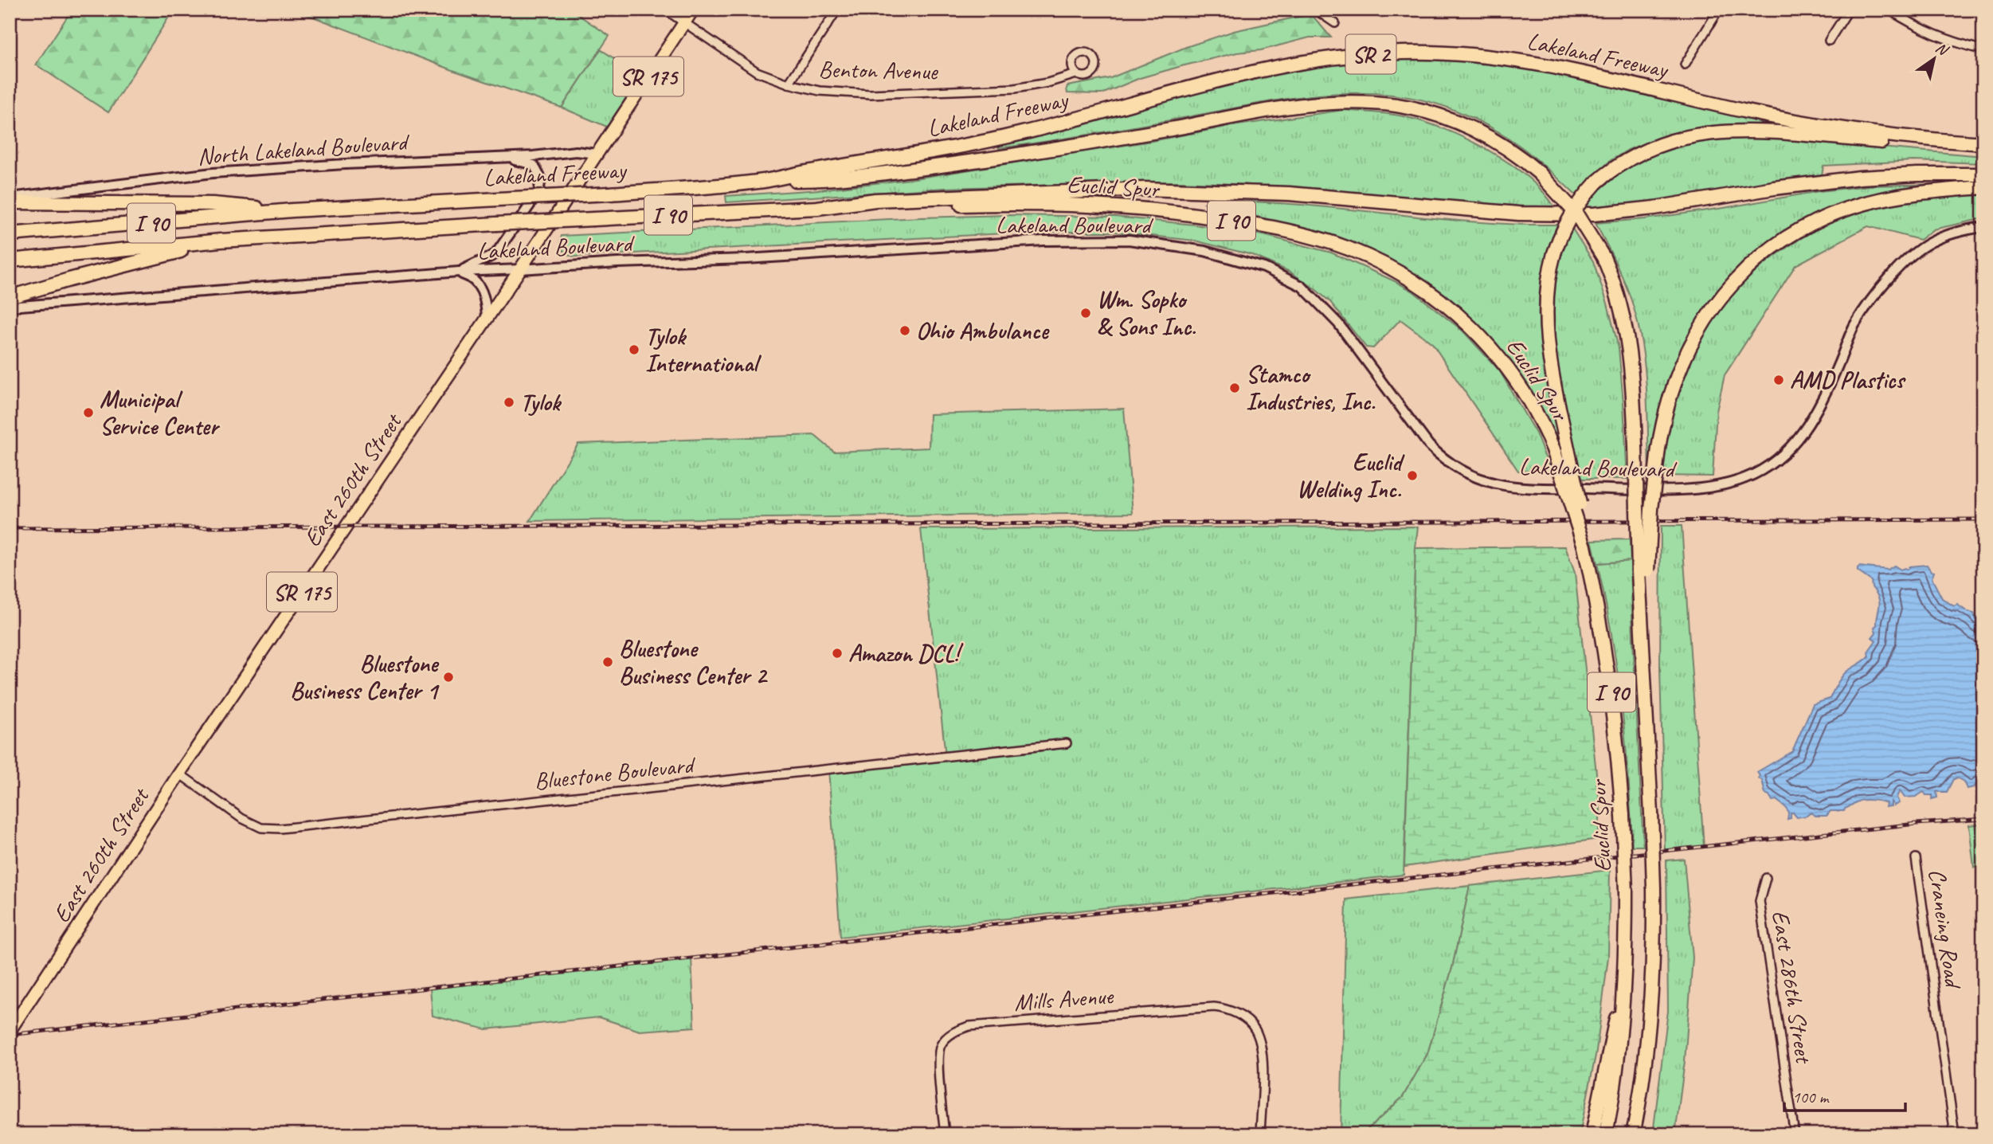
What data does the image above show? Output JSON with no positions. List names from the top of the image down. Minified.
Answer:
{"streets":{"highway":["SR 2","Lakeland Freeway","Euclid Spur","I 90"],"main road":["SR 175","East 260th Street"],"street":["Benton Avenue","North Lakeland Boulevard","Lakeland Boulevard","Bluestone Boulevard","Craneing Road","East 286th Street","Mills Avenue"]},"crossings":[["Lakeland Freeway","Euclid Spur"],["Benton Avenue","East 260th Street"],["North Lakeland Boulevard","East 260th Street"],["Euclid Spur","I 90"],["Lakeland Boulevard","East 260th Street"],["East 260th Street","Bluestone Boulevard"]],"places":["Wm. Sopko & Sons Inc.","Ohio Ambulance","Tylok International","AMD Plastics","Stamco Industries, Inc.","Tylok","Municipal Service Center","Euclid Welding Inc.","Amazon DCL!","Bluestone Business Center 2","Bluestone Business Center 1"],"scale_bar":"100 m","north":"top right"}
